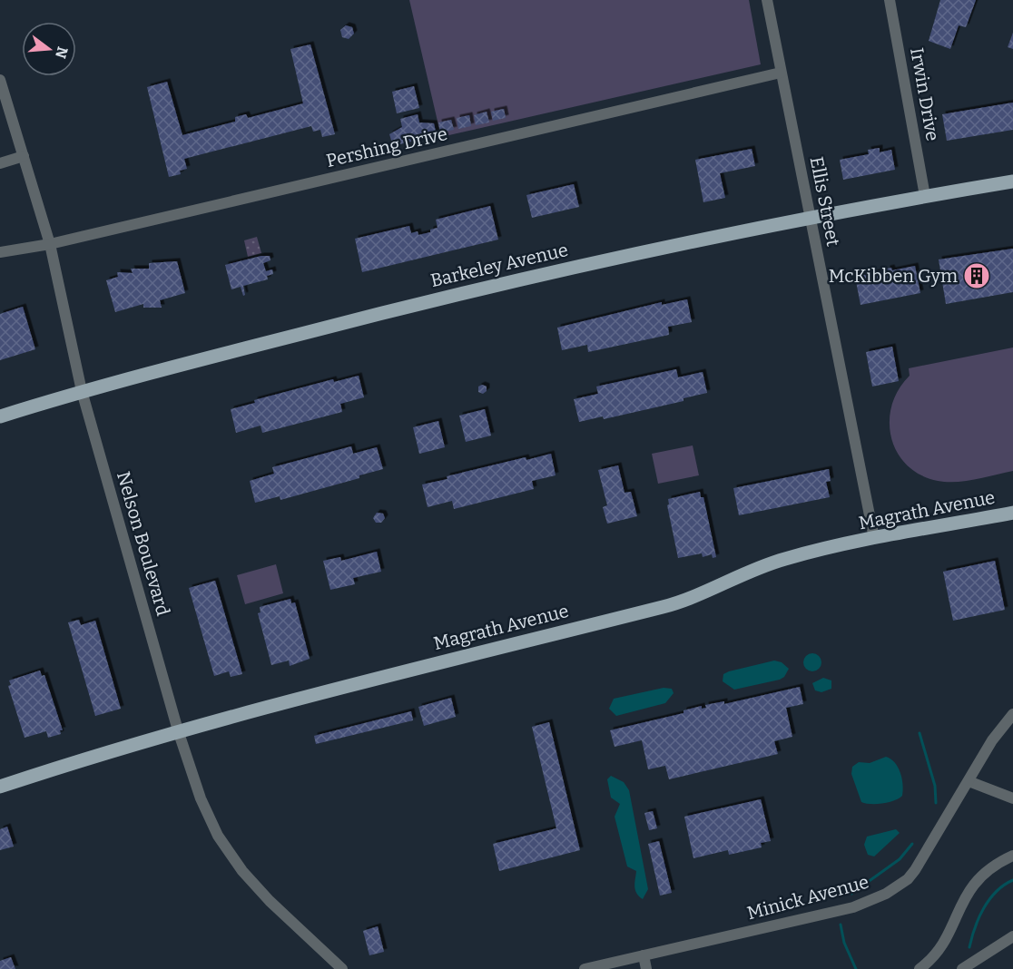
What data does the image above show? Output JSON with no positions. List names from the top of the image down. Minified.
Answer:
{"streets":{"main road":["Barkeley Avenue","Magrath Avenue"],"street":["Irwin Drive","Pershing Drive","Ellis Street","Nelson Boulevard","Minick Avenue"]},"crossings":[["Irwin Drive","Barkeley Avenue"],["Pershing Drive","Ellis Street"],["Pershing Drive","Nelson Boulevard"],["Ellis Street","Barkeley Avenue"],["Ellis Street","Magrath Avenue"],["Barkeley Avenue","Nelson Boulevard"],["Magrath Avenue","Nelson Boulevard"]],"places":{"building":["McKibben Gym"]},"north":"right"}
